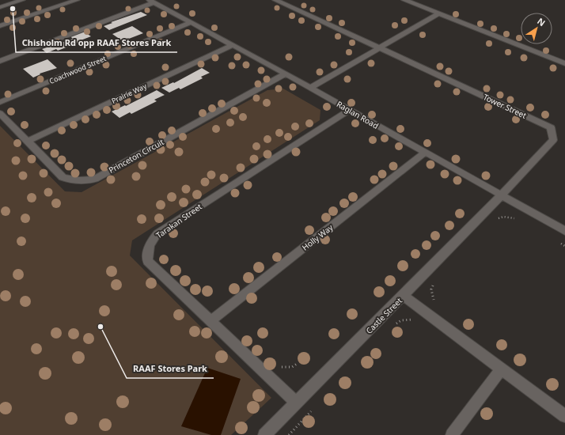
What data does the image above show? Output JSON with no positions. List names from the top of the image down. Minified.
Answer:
{"streets":{"street":["Coachwood Street","Prairie Way","Tower Street","Raglan Road","Princeton Circuit","Tarakan Street","Holly Way","Castle Street"]},"crossings":[["Coachwood Street","Raglan Road"],["Prairie Way","Raglan Road"],["Prairie Way","Princeton Circuit"],["Tower Street","Raglan Road"],["Tower Street","Castle Street"],["Raglan Road","Princeton Circuit"],["Raglan Road","Tarakan Street"],["Raglan Road","Holly Way"],["Raglan Road","Castle Street"],["Tarakan Street","Holly Way"],["Tarakan Street","Castle Street"]],"places":["Chisholm Rd opp RAAF Stores Park","RAAF Stores Park"],"north":"top right"}
